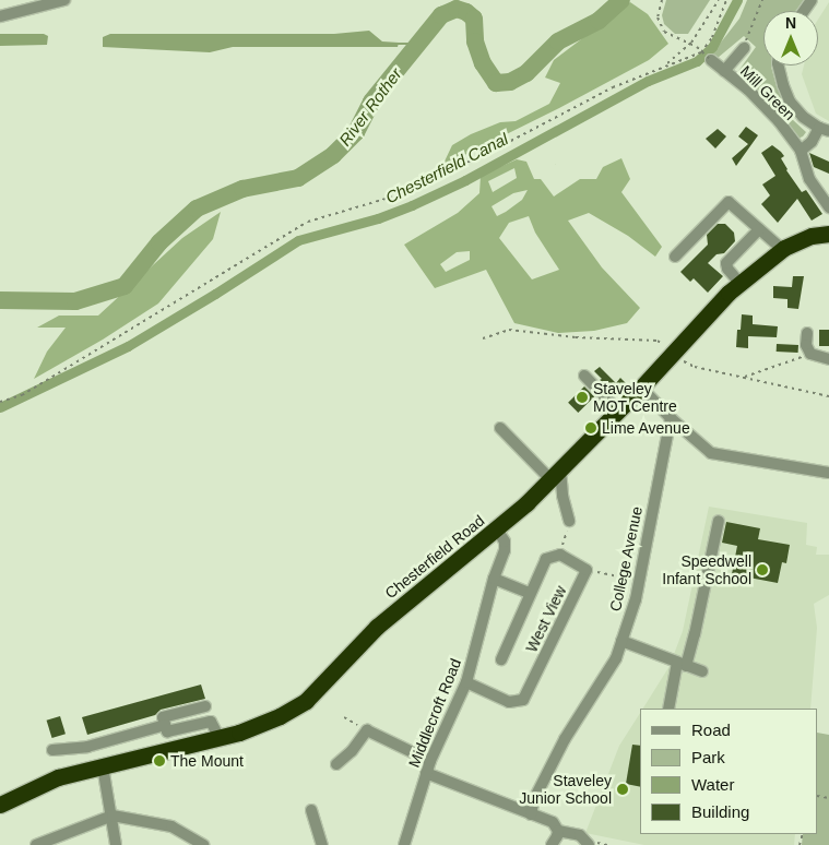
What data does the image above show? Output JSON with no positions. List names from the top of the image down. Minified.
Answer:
{"streets":{"highway":["Chesterfield Road"],"street":["Mill Green","College Avenue","West View","Middlecroft Road"]},"crossings":[["Chesterfield Road","Middlecroft Road"],["West View","Middlecroft Road"]],"water":["River Rother","Chesterfield Canal"],"places":["Staveley MOT Centre","Lime Avenue","Speedwell Infant School","The Mount","Staveley Junior School"],"legend":["Road","Park","Water","Building"],"north":"top"}
